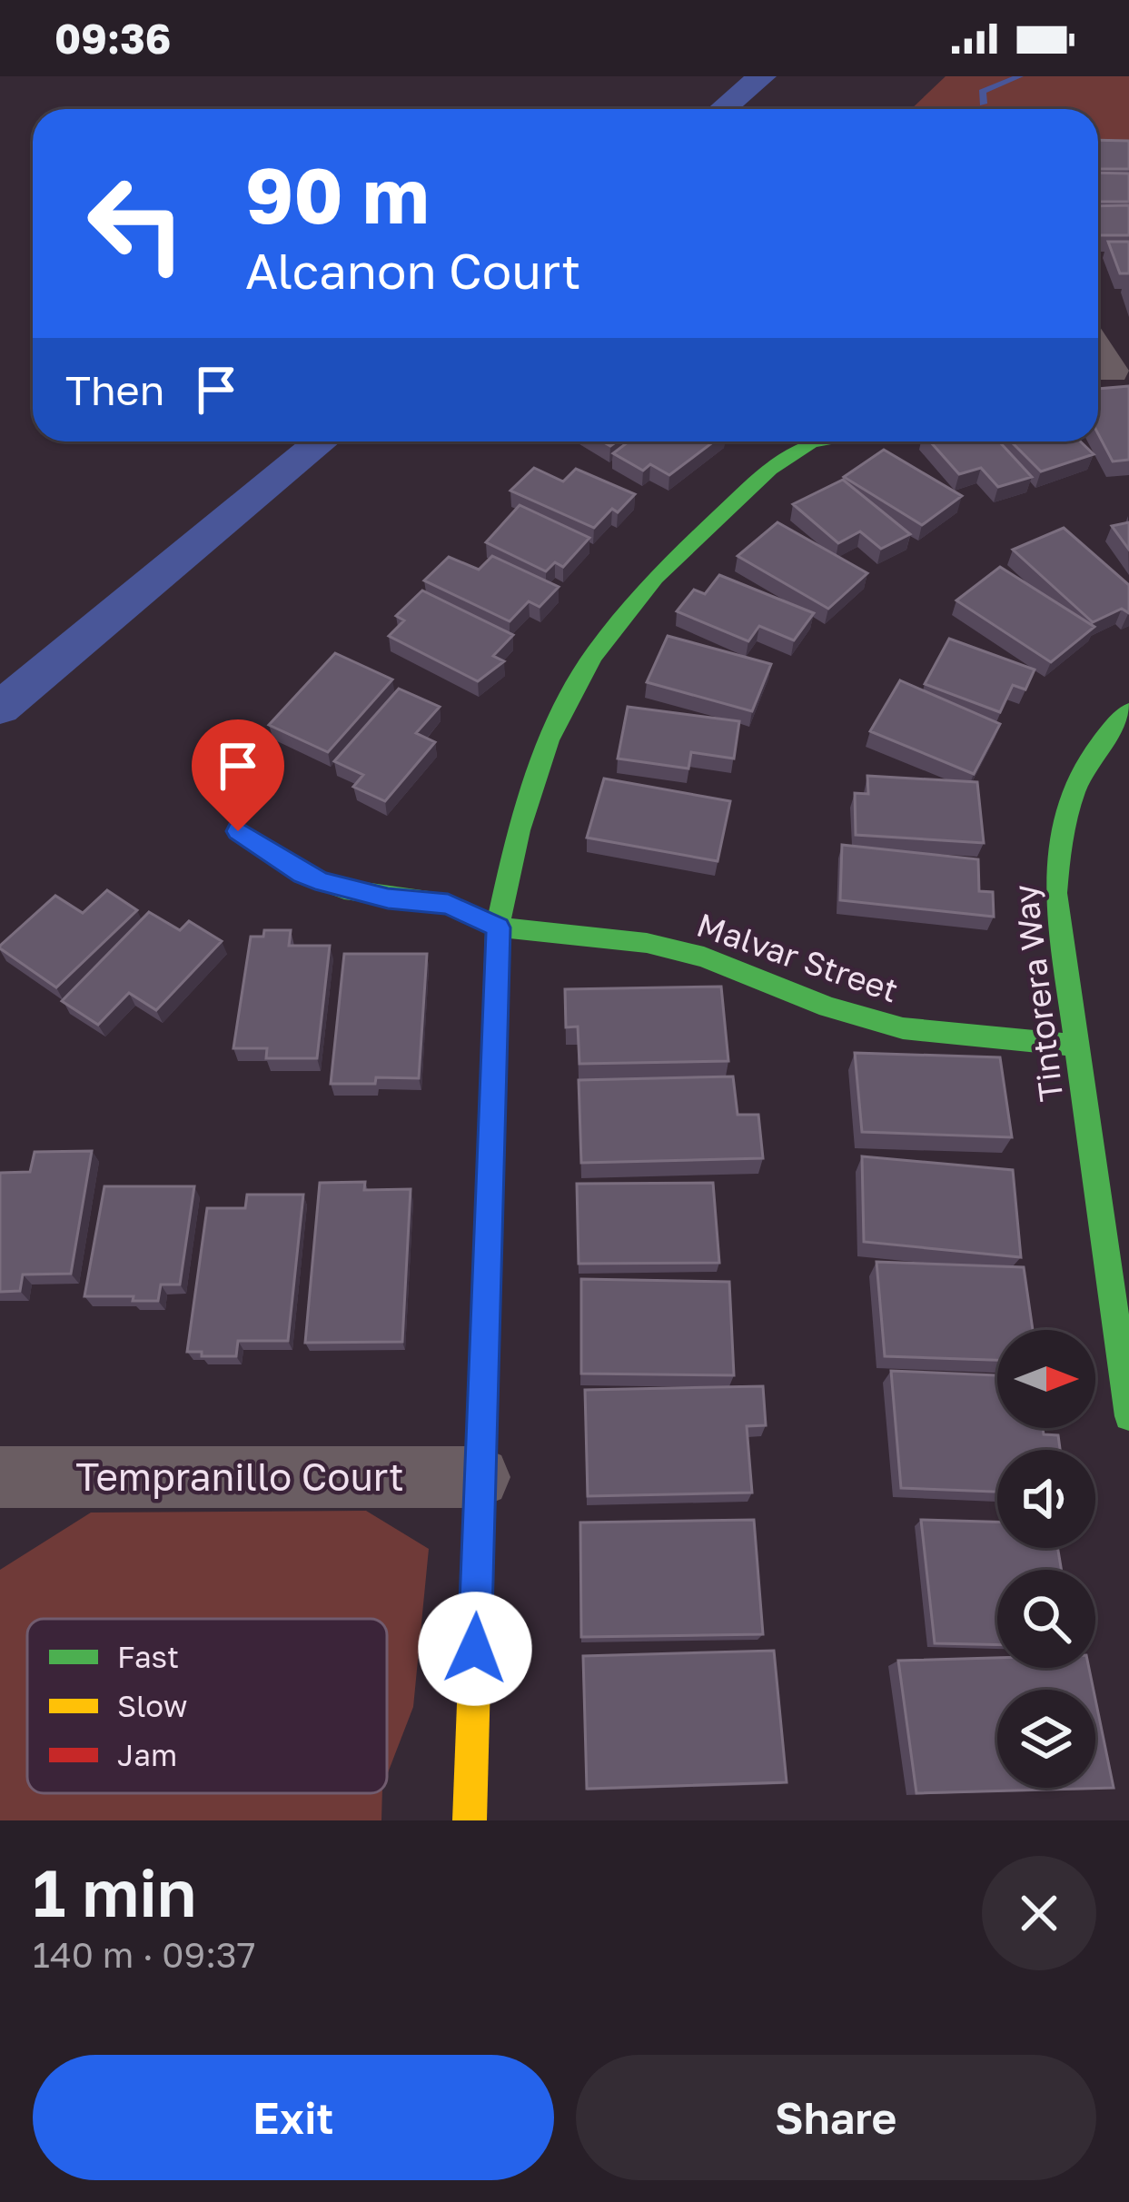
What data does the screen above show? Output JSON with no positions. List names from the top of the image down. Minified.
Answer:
{"streets":{"street":["Malvar Street","Tintorera Way","Tempranillo Court"]},"crossings":[["Malvar Street","Tintorera Way"]],"legend":["Fast","Slow","Jam"],"north":"right","page":{"status":"09:36","turn":["90 m","Alcanon Court"],"then":"Then","heading":["1 min","140 m · 09:37"],"buttons":["Exit","Share"]}}
